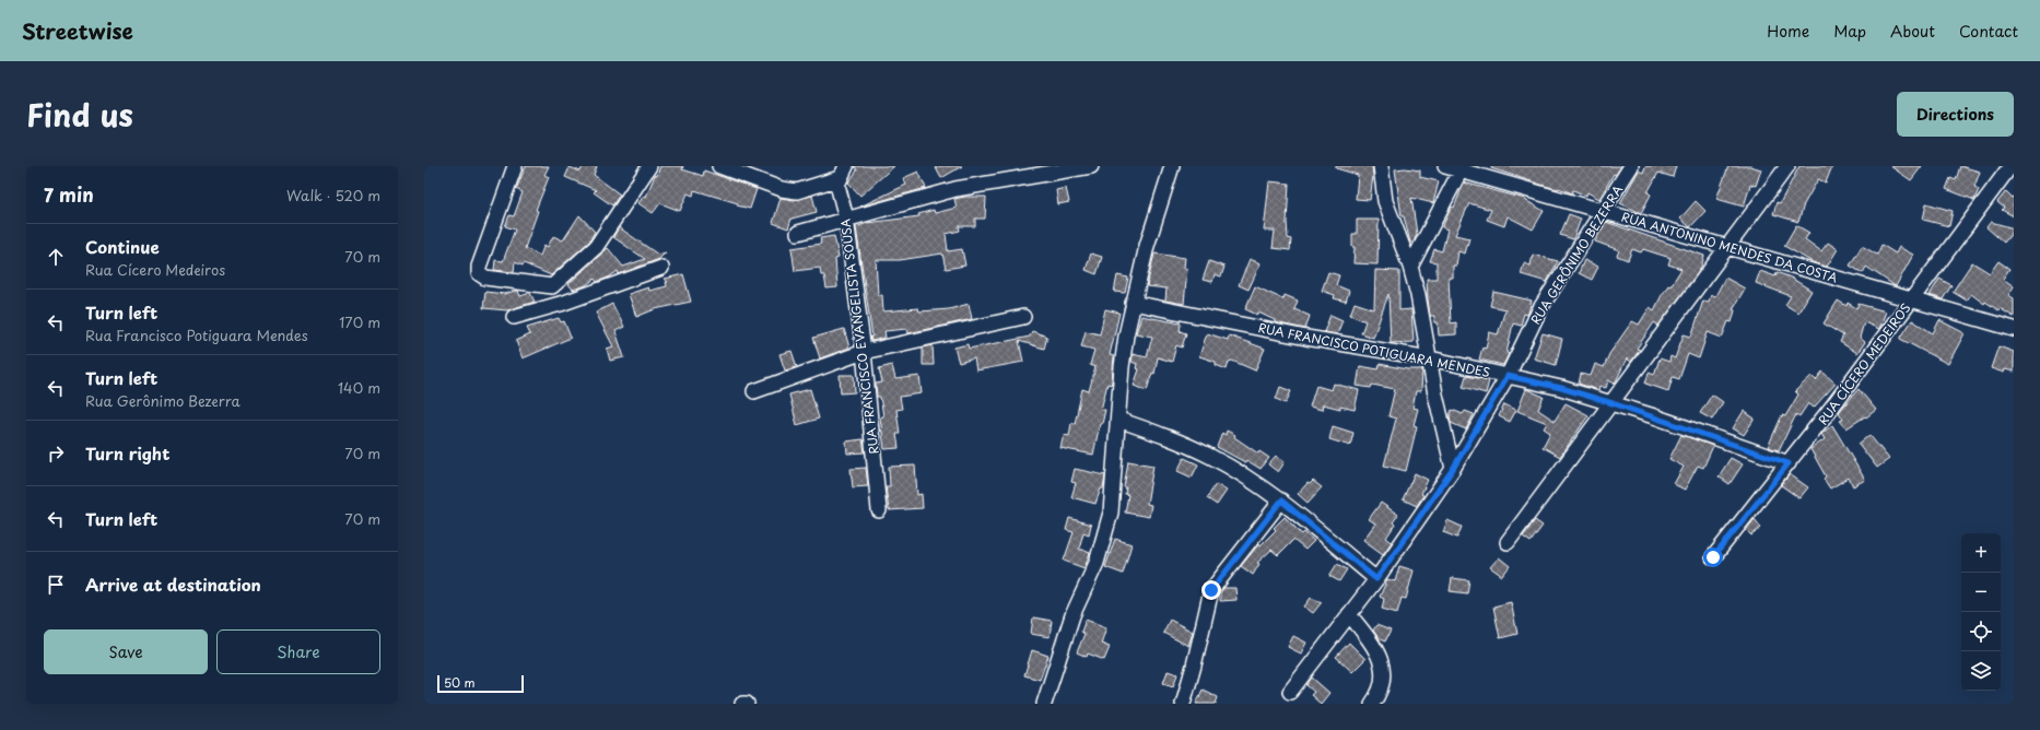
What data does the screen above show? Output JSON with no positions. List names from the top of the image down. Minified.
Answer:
{"streets":{"street":["RUA ANTONINO MENDES DA COSTA","RUA GERÔNIMO BEZERRA","RUA FRANCISCO EVANGELISTA SOUSA","RUA FRANCISCO POTIGUARA MENDES","RUA CÍCERO MEDEIROS"]},"crossings":[["RUA ANTONINO MENDES DA COSTA","RUA GERÔNIMO BEZERRA"],["RUA ANTONINO MENDES DA COSTA","RUA CÍCERO MEDEIROS"],["RUA GERÔNIMO BEZERRA","RUA FRANCISCO POTIGUARA MENDES"],["RUA FRANCISCO POTIGUARA MENDES","RUA CÍCERO MEDEIROS"]],"scale_bar":"50 m","page":{"header":"Streetwise","nav":["Home","Map","About","Contact"],"title":"Find us","buttons":["Directions",["Save","Share"]],"heading":["7 min","Walk · 520 m"],"list":[["Continue","Rua Cícero Medeiros","70 m"],["Turn left","Rua Francisco Potiguara Mendes","170 m"],["Turn left","Rua Gerônimo Bezerra","140 m"],["Turn right","70 m"],["Turn left","70 m"],"Arrive at destination"],"map_buttons":["+","−"],"scale":"50 m"}}
